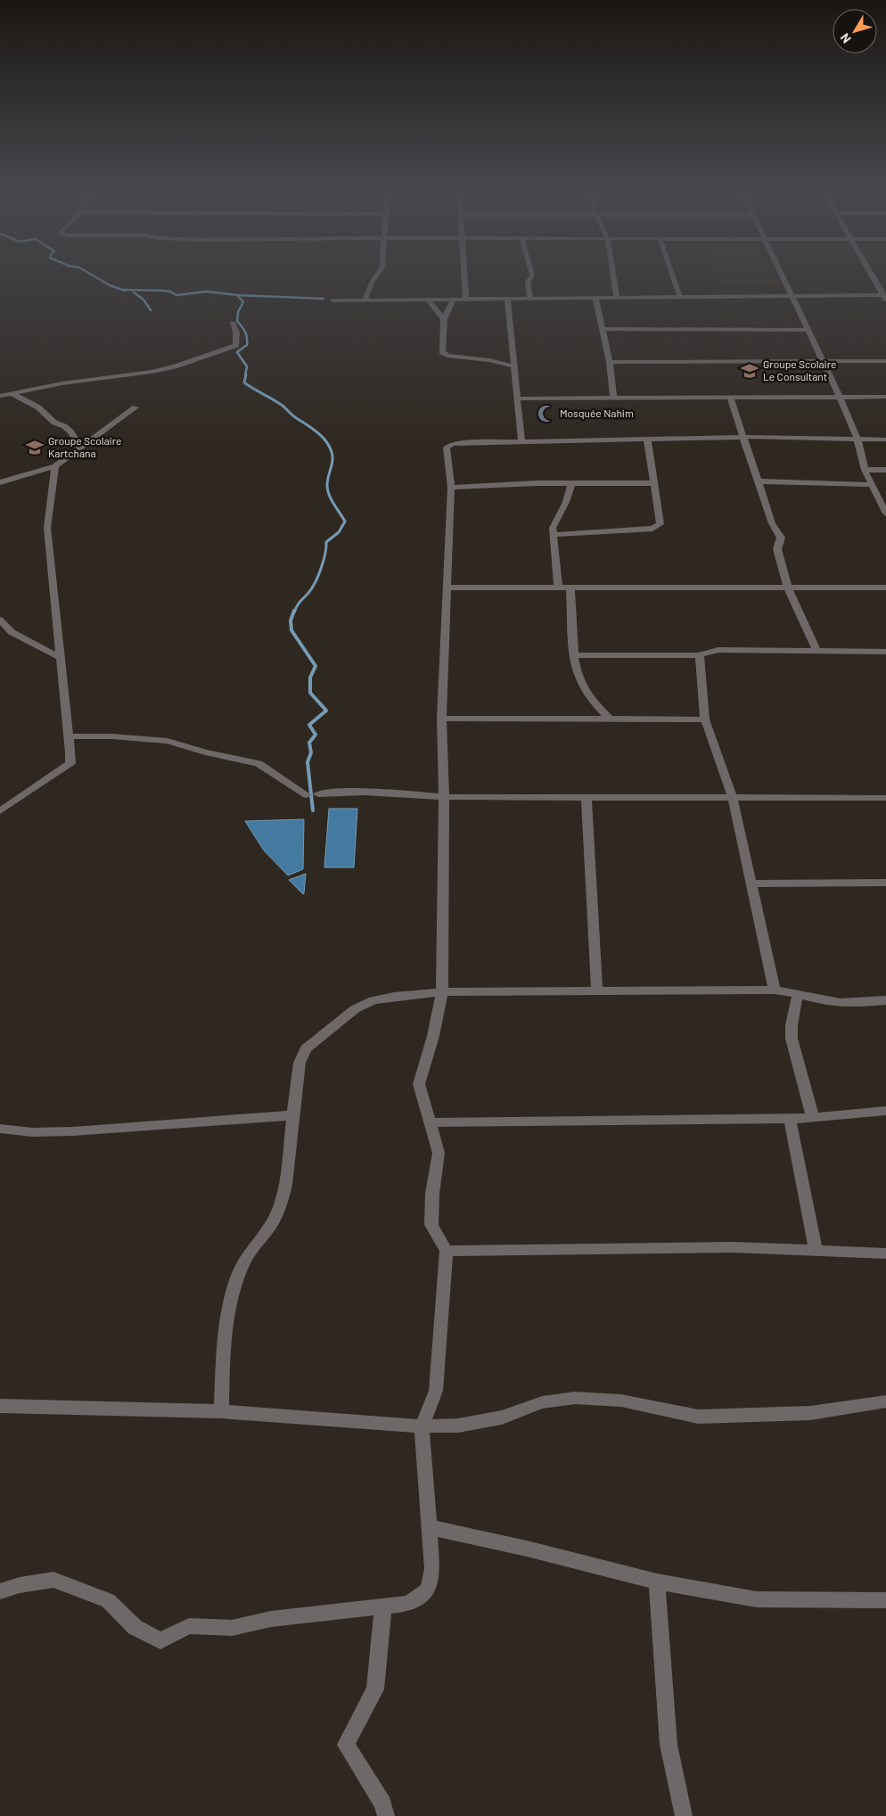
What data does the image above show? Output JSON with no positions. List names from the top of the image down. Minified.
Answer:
{"places":{"school or university":["Groupe Scolaire Le Consultant","Groupe Scolaire Kartchana"],"mosque":["Mosquée Nahim"]},"north":"bottom left"}
